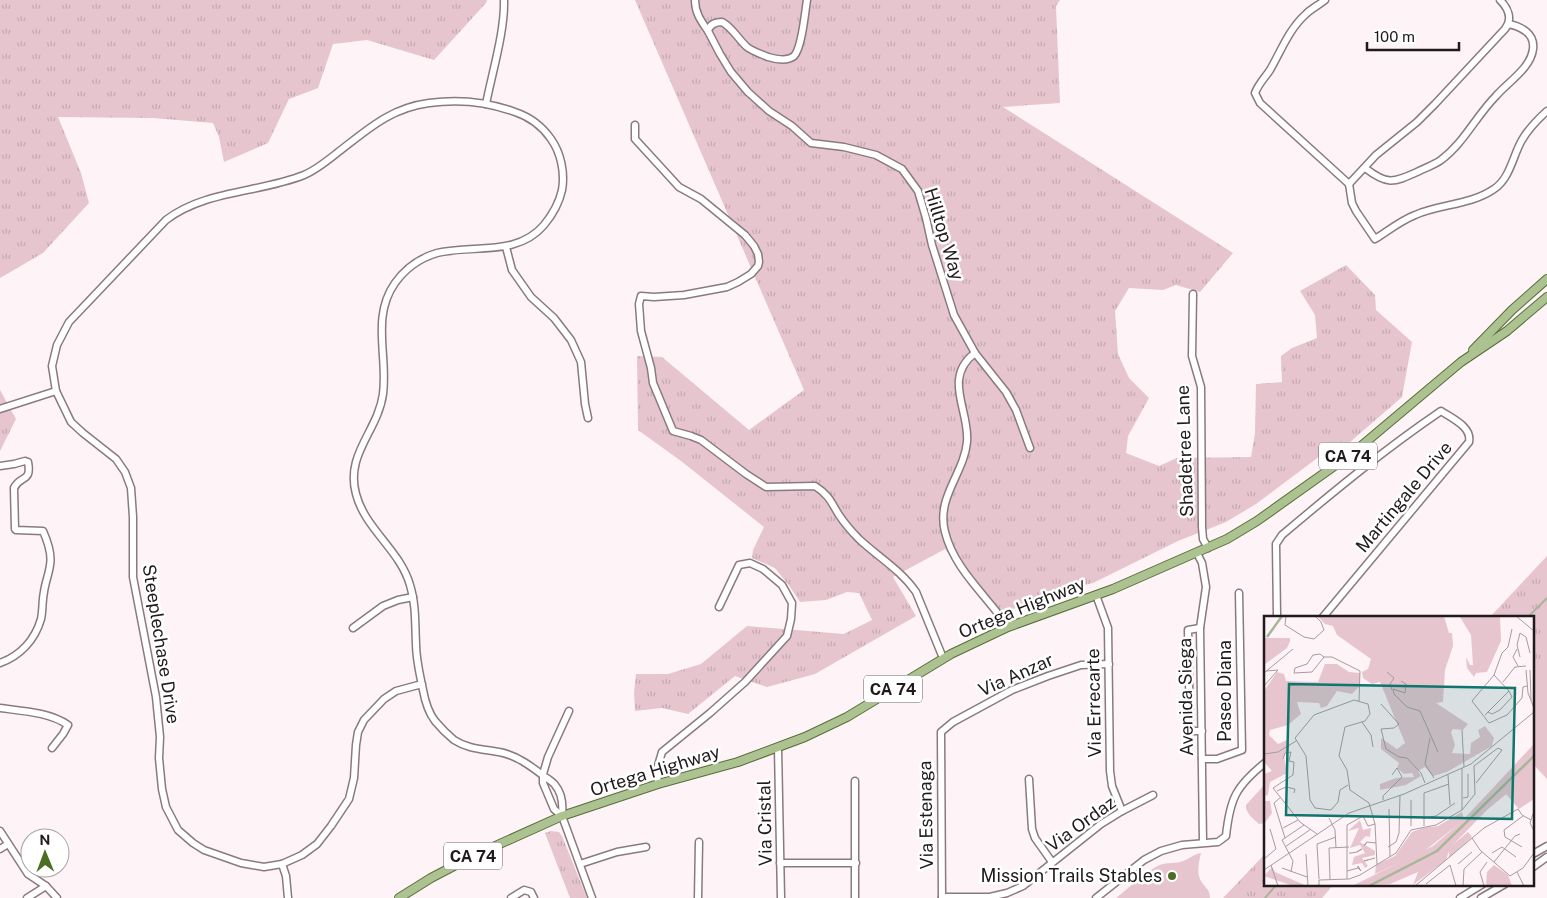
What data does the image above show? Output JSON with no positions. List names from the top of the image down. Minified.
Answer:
{"streets":{"main road":["CA 74","Ortega Highway"],"street":["Hilltop Way","Shadetree Lane","Martingale Drive","Steeplechase Drive","Via Anzar","Paseo Diana","Avenida Siega","Via Errecarte","Via Estenaga","Via Cristal","Via Ordaz"]},"crossings":[["Shadetree Lane","Ortega Highway"],["Ortega Highway","Steeplechase Drive"],["Ortega Highway","Avenida Siega"],["Ortega Highway","Via Errecarte"],["Ortega Highway","Via Cristal"],["Via Anzar","Via Errecarte"],["Via Anzar","Via Estenaga"],["Paseo Diana","Avenida Siega"],["Via Errecarte","Via Ordaz"],["Via Estenaga","Via Ordaz"]],"places":["Mission Trails Stables"],"scale_bar":"100 m","north":"top"}
